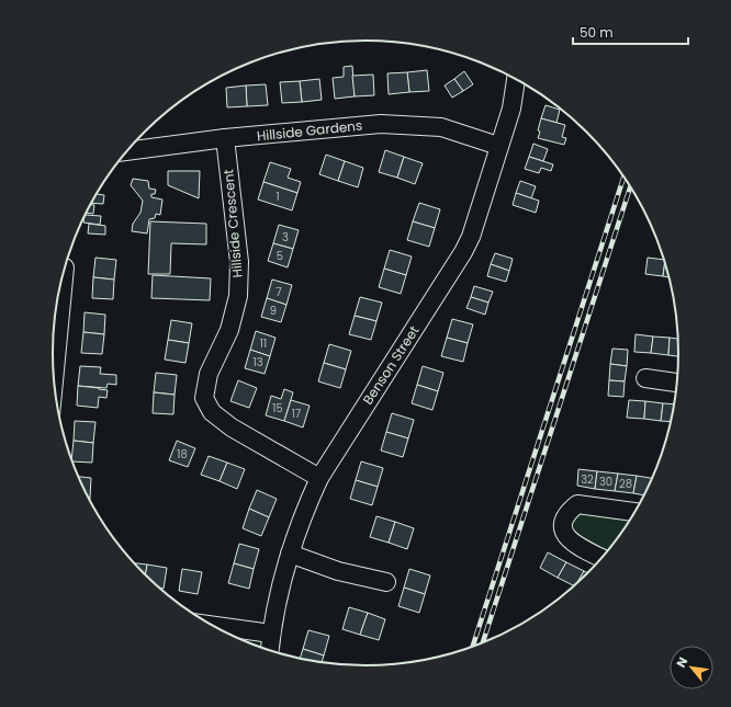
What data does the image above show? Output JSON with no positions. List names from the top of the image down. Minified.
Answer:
{"streets":{"street":["Hillside Gardens","Hillside Crescent","Benson Street"]},"crossings":[["Hillside Gardens","Hillside Crescent"],["Hillside Gardens","Benson Street"],["Hillside Crescent","Benson Street"]],"house_numbers":["1","3","5","7","9","11","13","15","17","18","32","30","28"],"scale_bar":"50 m","north":"top left"}
